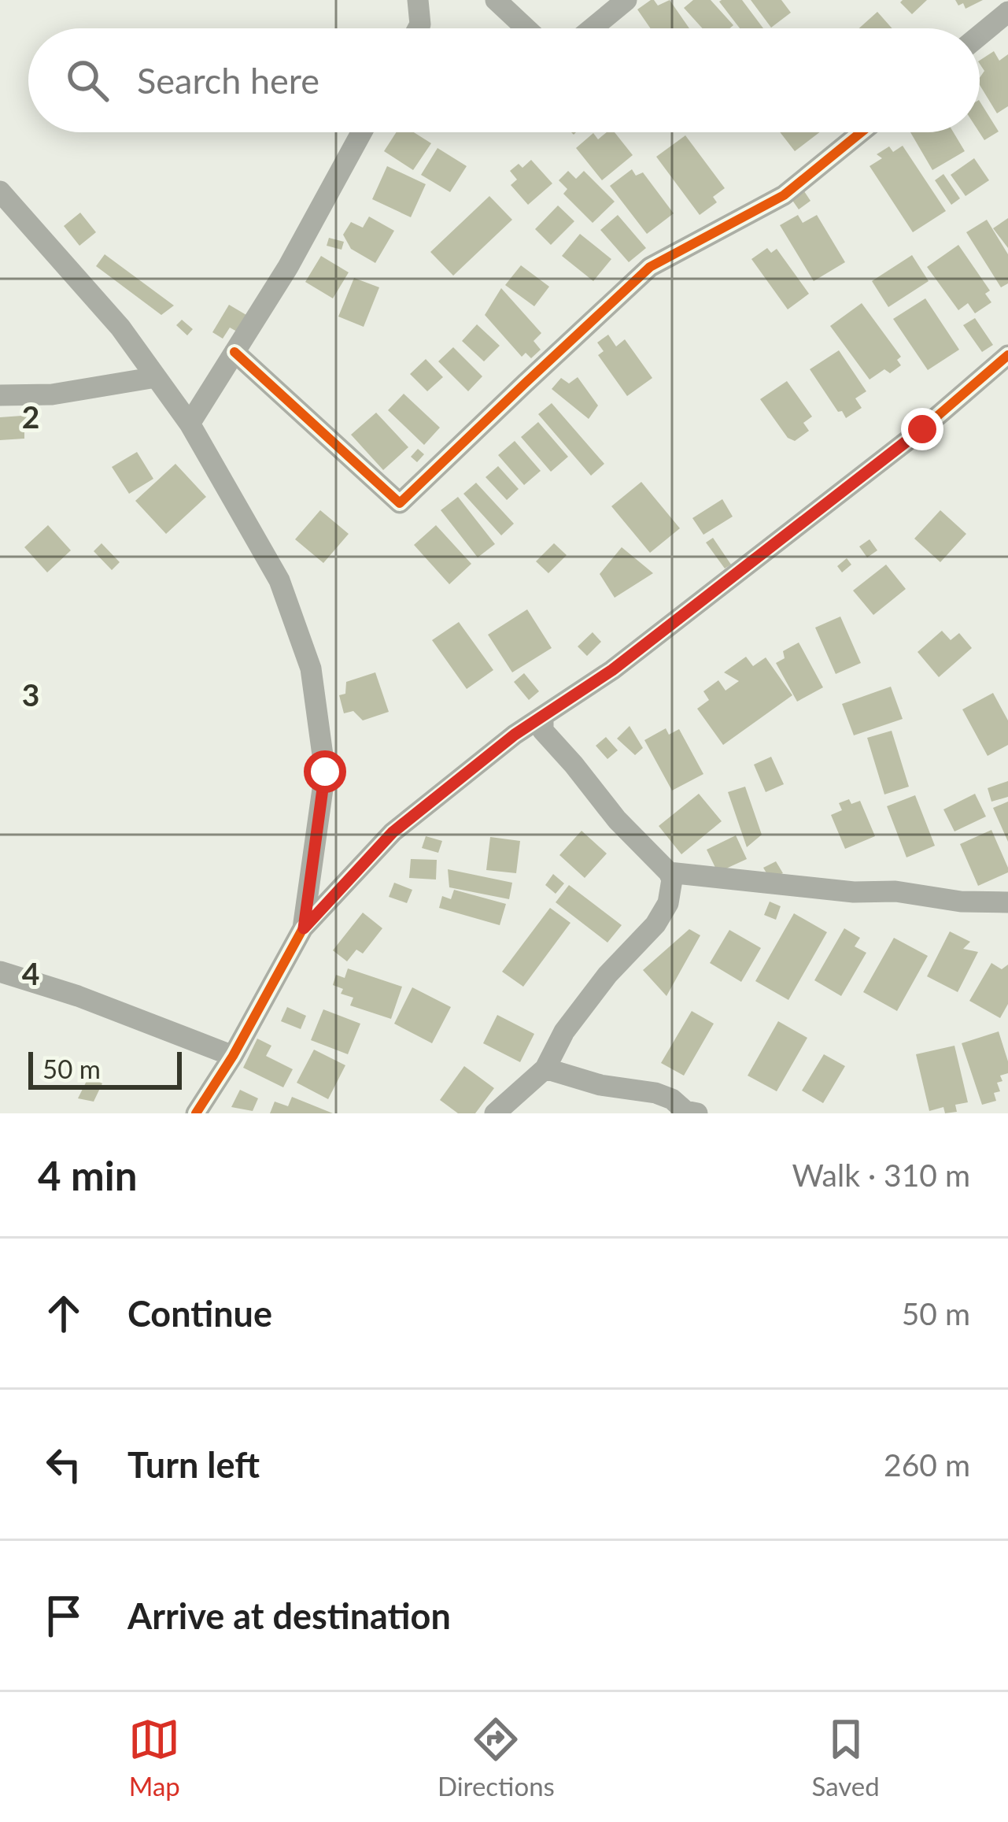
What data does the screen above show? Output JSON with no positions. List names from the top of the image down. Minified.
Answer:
{"scale_bar":"50 m","page":{"search":"Search here","scale":"50 m","heading":["4 min","Walk · 310 m"],"list":[["Continue","50 m"],["Turn left","260 m"],"Arrive at destination"],"nav":["Map","Directions","Saved"]},"grid":{"rows":["2","3","4"]}}
